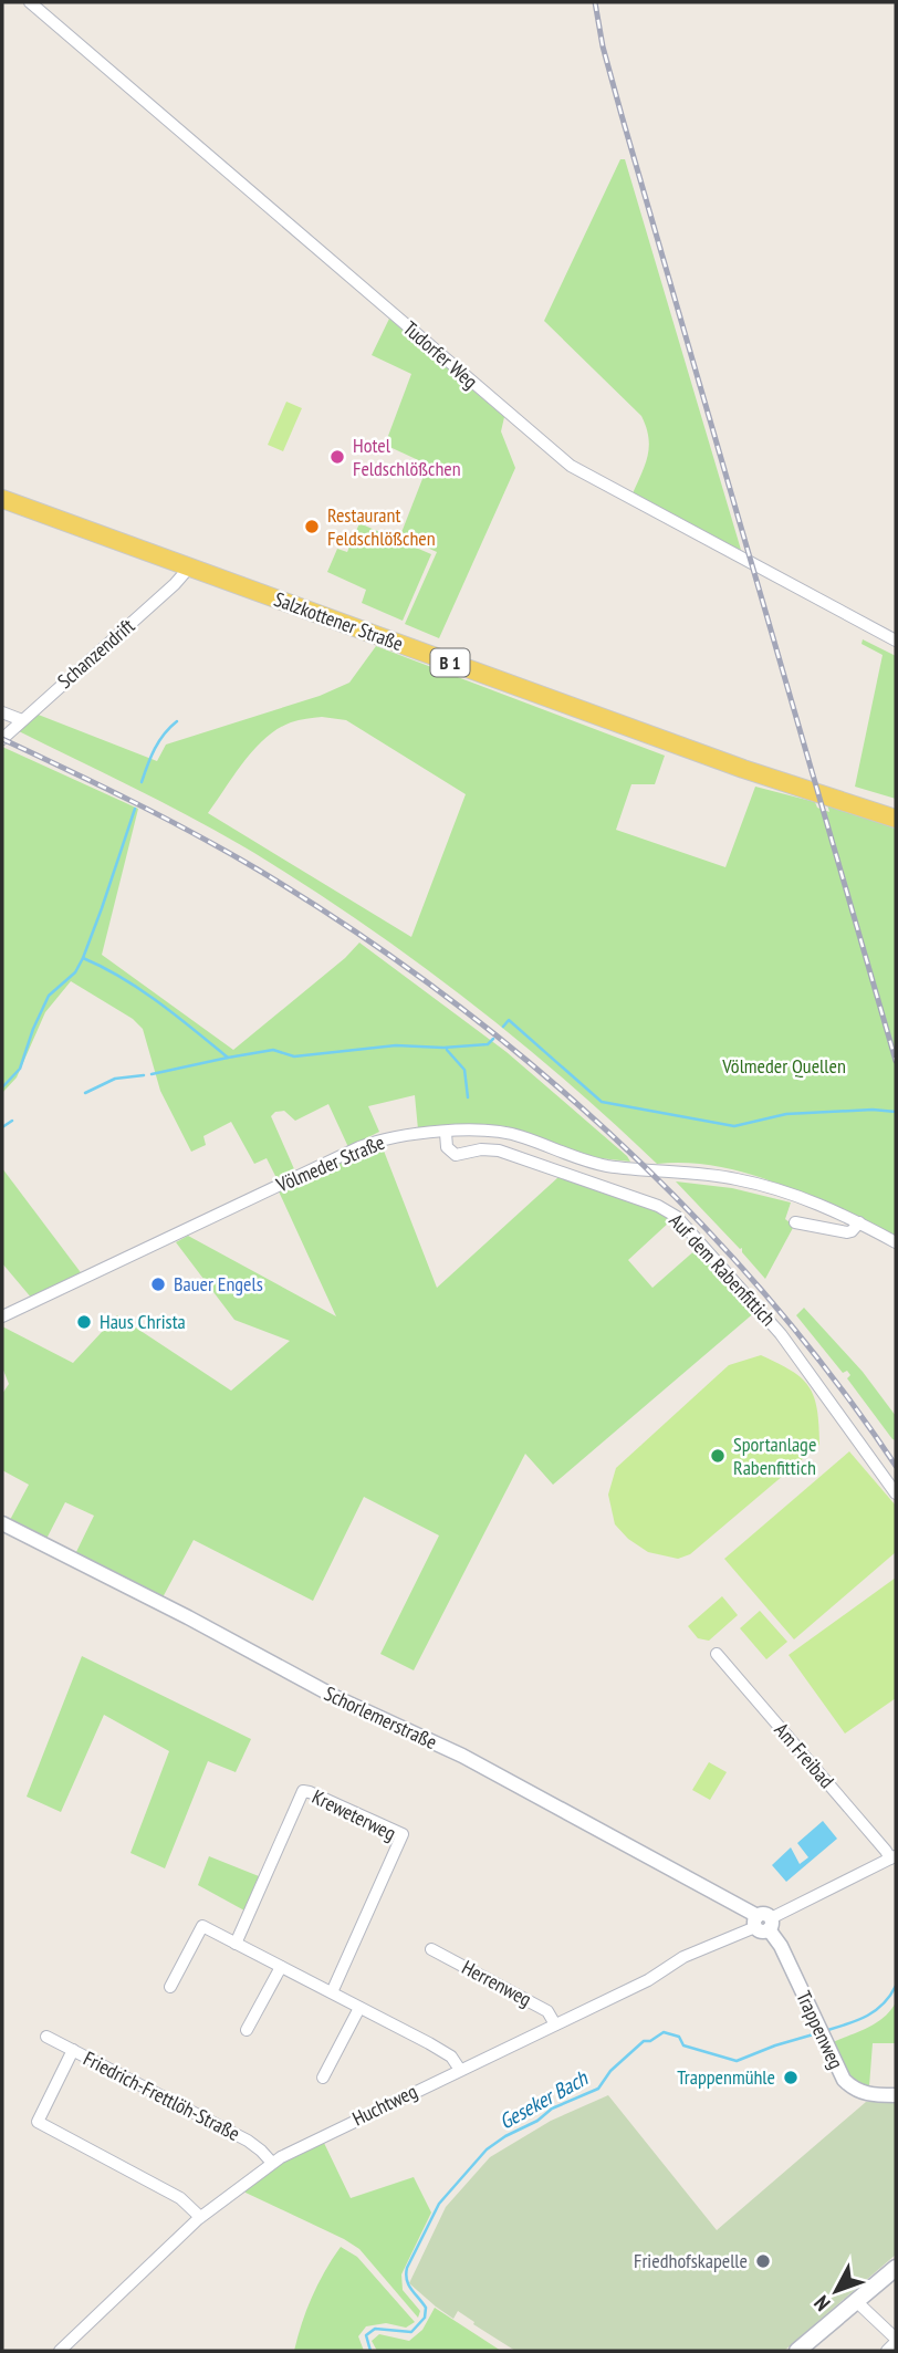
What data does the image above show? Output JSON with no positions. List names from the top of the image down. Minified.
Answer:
{"streets":{"main road":["Salzkottener Straße","B 1"],"street":["Tudorfer Weg","Schanzendrift","Völmeder Straße","Auf dem Rabenfittich","Schorlemerstraße","Am Freibad","Kreweterweg","Herrenweg","Trappenweg","Friedrich-Frettlöh-Straße","Huchtweg"]},"crossings":[["Salzkottener Straße","Schanzendrift"],["Völmeder Straße","Auf dem Rabenfittich"],["Schorlemerstraße","Trappenweg"],["Schorlemerstraße","Huchtweg"],["Am Freibad","Huchtweg"],["Herrenweg","Huchtweg"],["Trappenweg","Huchtweg"],["Friedrich-Frettlöh-Straße","Huchtweg"]],"water":["Geseker Bach"],"parks":["Völmeder Quellen"],"places":["Hotel Feldschlößchen","Restaurant Feldschlößchen","Bauer Engels","Haus Christa","Sportanlage Rabenfittich","Trappenmühle","Friedhofskapelle"],"north":"bottom left"}
